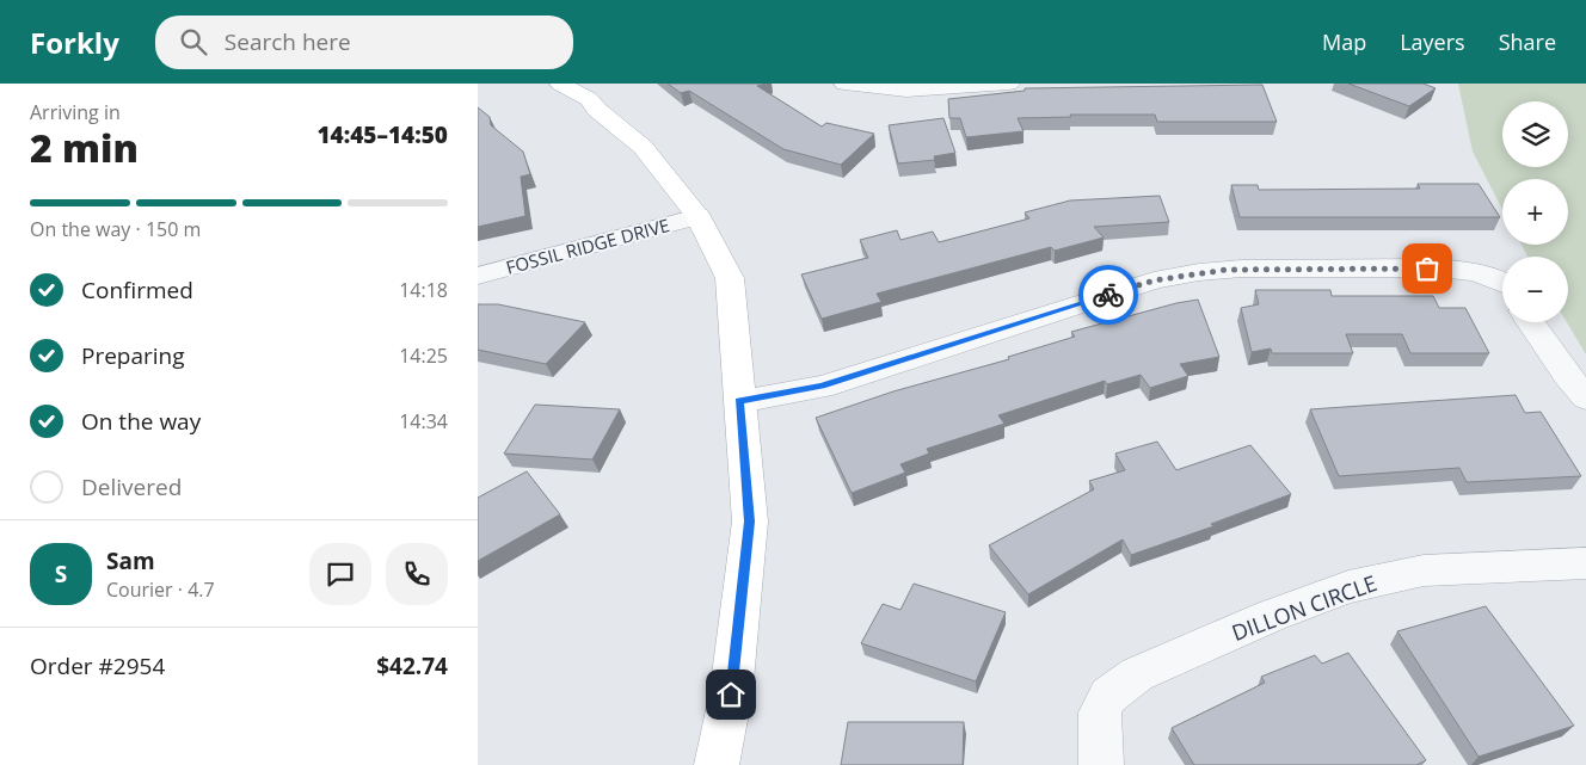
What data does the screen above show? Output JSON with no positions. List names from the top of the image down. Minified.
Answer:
{"streets":{"street":["FOSSIL RIDGE DRIVE","DILLON CIRCLE"]},"page":{"header":"Forkly","search":"Search here","nav":["Map","Layers","Share"],"heading":["2 min","Arriving in","14:45–14:50"],"panel":["Sam","Courier · 4.7","Order #2954","$42.74"],"map_buttons":["+","−"],"bar":"On the way · 150 m","list":[["Confirmed","14:18"],["Preparing","14:25"],["On the way","14:34"],"Delivered"],"round":"S"}}
